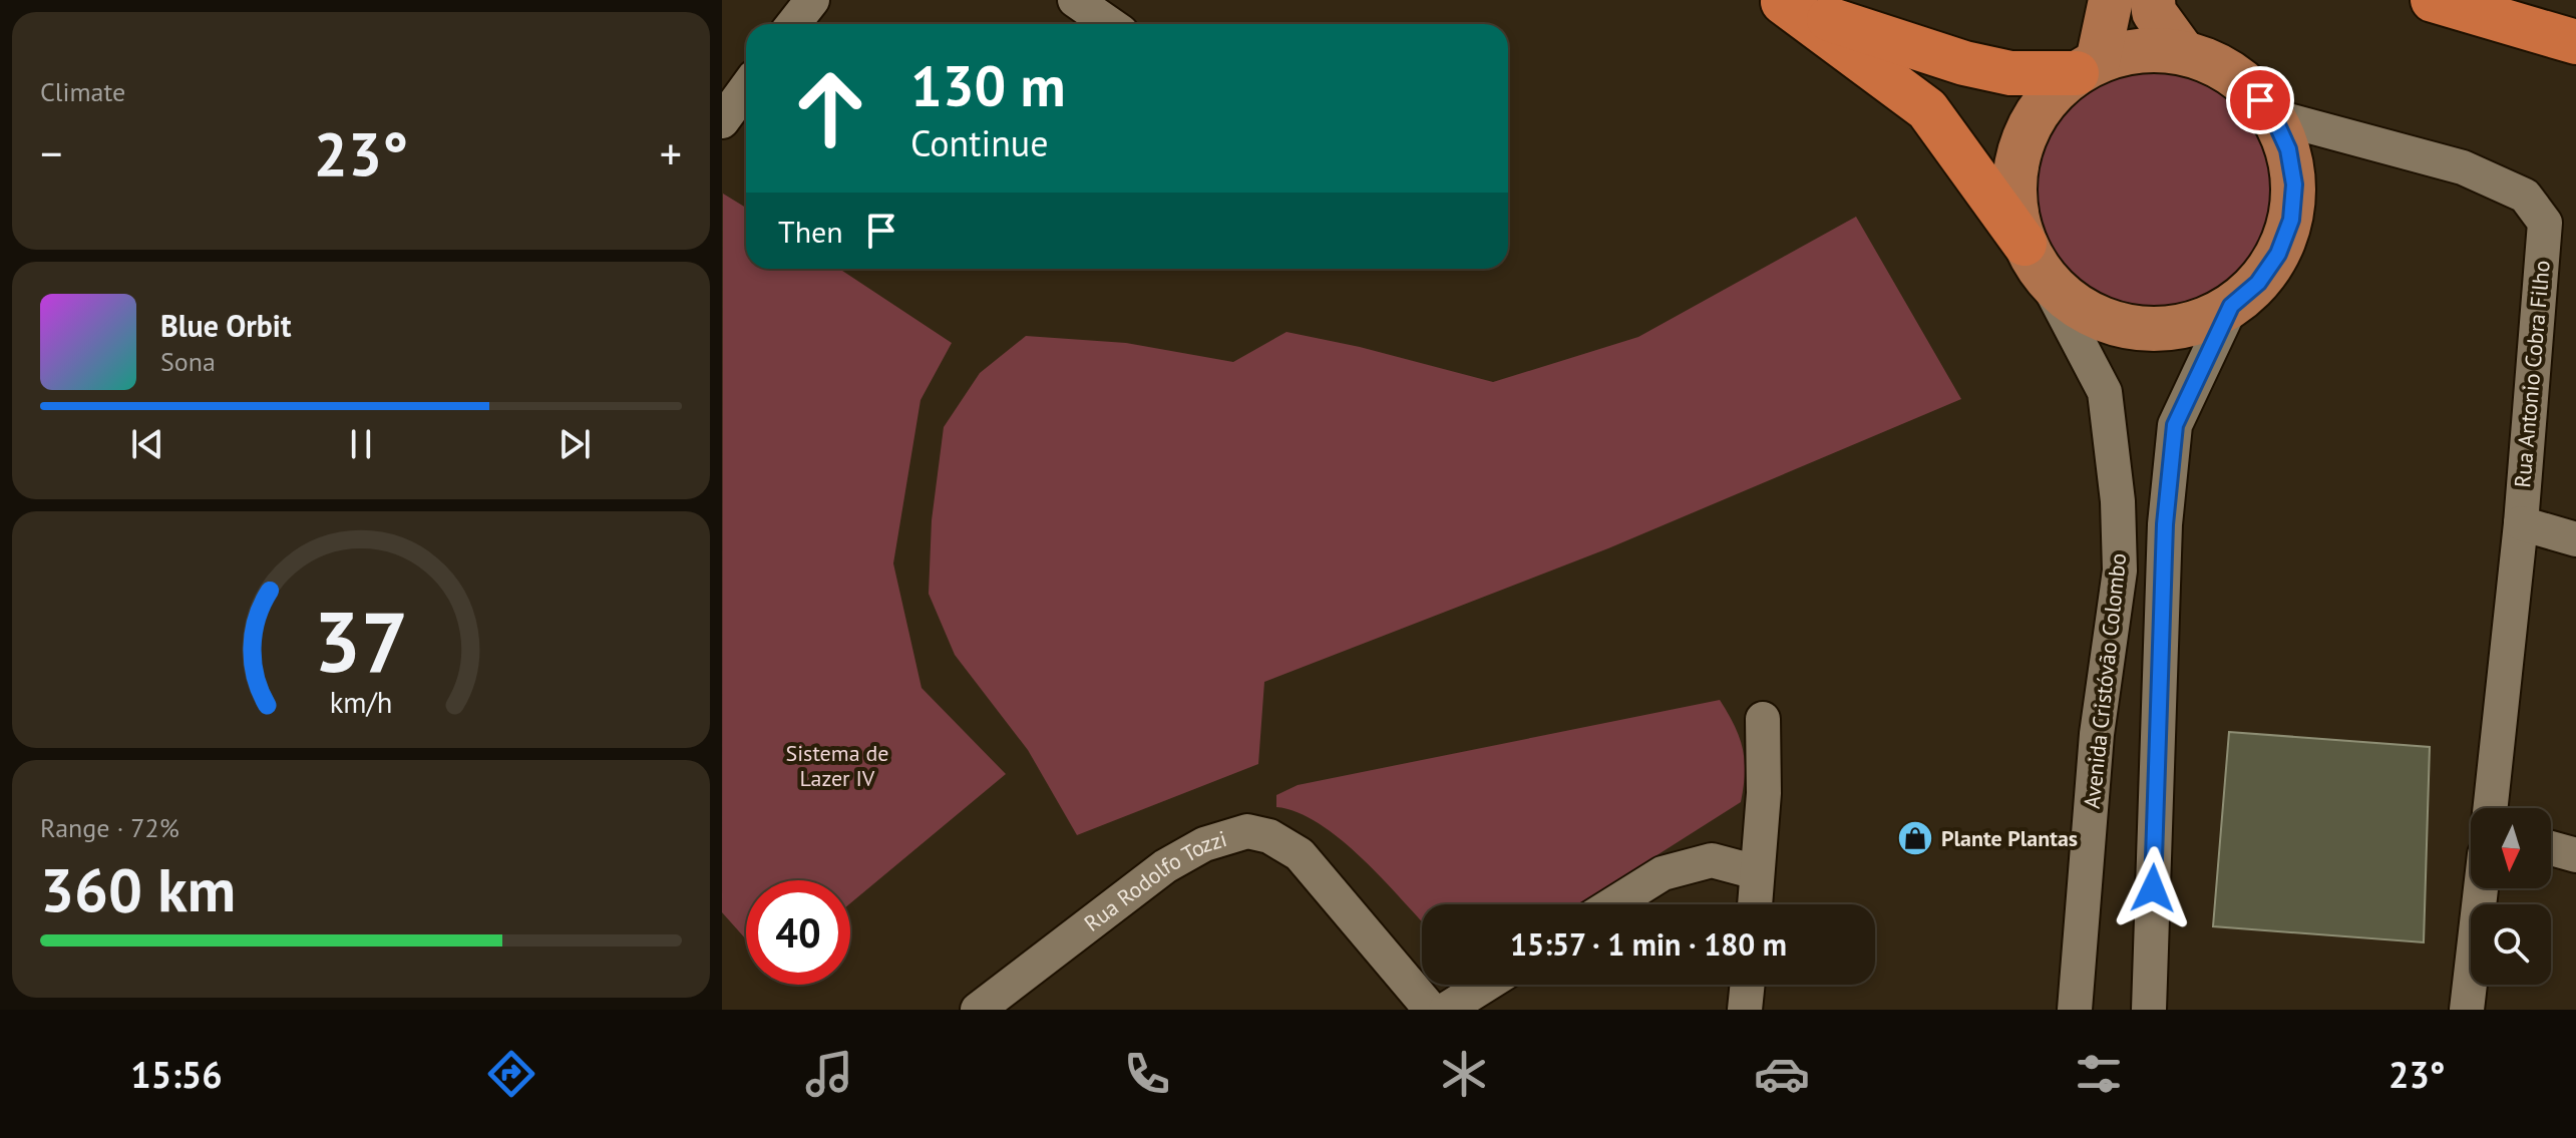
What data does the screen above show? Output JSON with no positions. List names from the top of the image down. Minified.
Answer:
{"streets":{"street":["Rua Antonio Cobra Filho","Avenida Cristóvão Colombo","Rua Rodolfo Tozzi"]},"crossings":[["Rua Antonio Cobra Filho","Avenida Cristóvão Colombo"]],"parks":["Sistema de Lazer IV"],"places":{"shop":["Plante Plantas"]},"north":"bottom","page":{"tile":["Climate",["Range · 72%","360 km"]],"turn":["130 m","Continue"],"heat":["−","23°","+"],"then":"Then","song":["Blue Orbit","Sona"],"limit":"40","trip":"15:57 · 1 min · 180 m","tabs":["15:56","23°"],"gauge":["37","km/h"]}}
